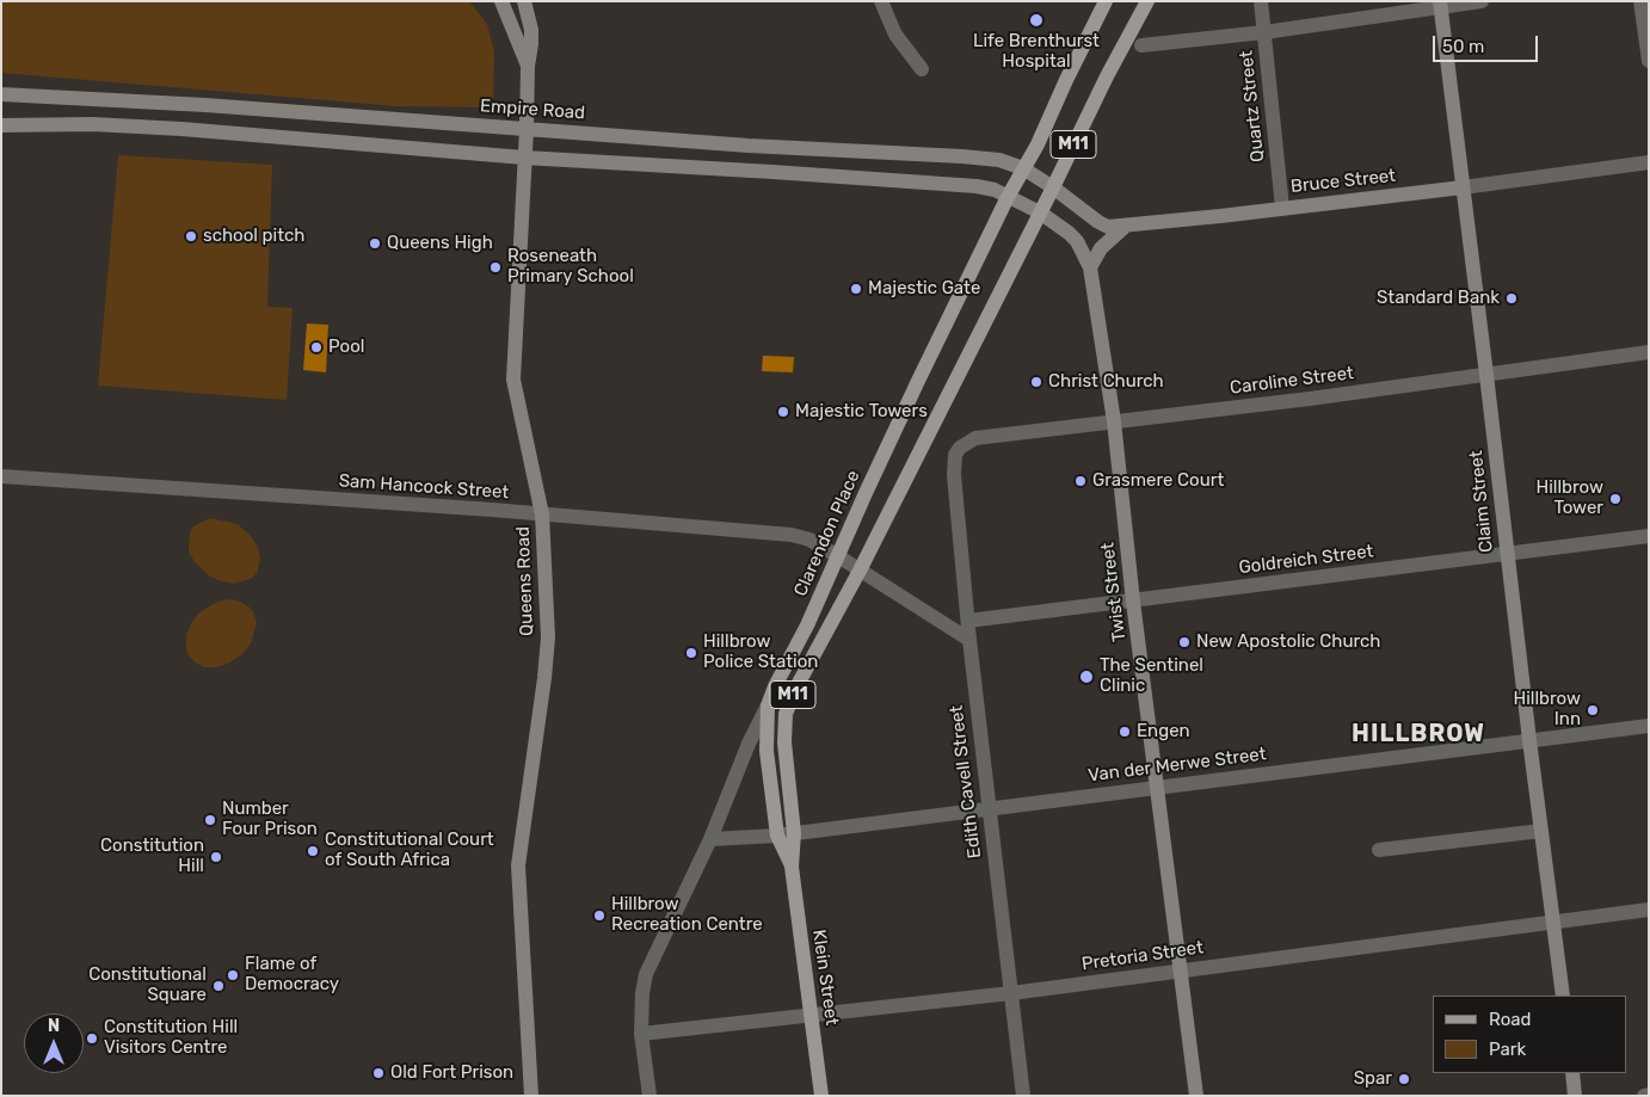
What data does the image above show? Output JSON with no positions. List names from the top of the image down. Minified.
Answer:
{"streets":{"main road":["M11","Clarendon Place","Klein Street"],"street":["Quartz Street","Empire Road","Bruce Street","Caroline Street","Sam Hancock Street","Claim Street","Goldreich Street","Queens Road","Twist Street","Van der Merwe Street","Edith Cavell Street","Pretoria Street"]},"crossings":[["Quartz Street","Bruce Street"],["Empire Road","M11"],["Empire Road","Bruce Street"],["Empire Road","Clarendon Place"],["Empire Road","Queens Road"],["M11","Bruce Street"],["M11","Twist Street"],["M11","Van der Merwe Street"],["M11","Klein Street"],["Bruce Street","Claim Street"],["Caroline Street","Claim Street"],["Caroline Street","Twist Street"],["Caroline Street","Edith Cavell Street"],["Sam Hancock Street","Clarendon Place"],["Sam Hancock Street","Queens Road"],["Claim Street","Goldreich Street"],["Claim Street","Van der Merwe Street"],["Claim Street","Pretoria Street"],["Clarendon Place","Van der Merwe Street"],["Clarendon Place","Pretoria Street"],["Clarendon Place","Klein Street"],["Goldreich Street","Twist Street"],["Goldreich Street","Edith Cavell Street"],["Twist Street","Van der Merwe Street"],["Twist Street","Pretoria Street"],["Van der Merwe Street","Edith Cavell Street"],["Van der Merwe Street","Klein Street"],["Edith Cavell Street","Pretoria Street"],["Pretoria Street","Klein Street"]],"districts":["HILLBROW"],"places":["Life Brenthurst Hospital","school pitch","Queens High","Roseneath Primary School","Majestic Gate","Standard Bank","Pool","Christ Church","Majestic Towers","Grasmere Court","Hillbrow Tower","New Apostolic Church","Hillbrow Police Station","The Sentinel Clinic","Hillbrow Inn","Engen","Number Four Prison","Constitutional Court of South Africa","Constitution Hill","Hillbrow Recreation Centre","Flame of Democracy","Constitutional Square","Constitution Hill Visitors Centre","Old Fort Prison","Spar"],"legend":["Road","Park"],"scale_bar":"50 m","north":"top"}
